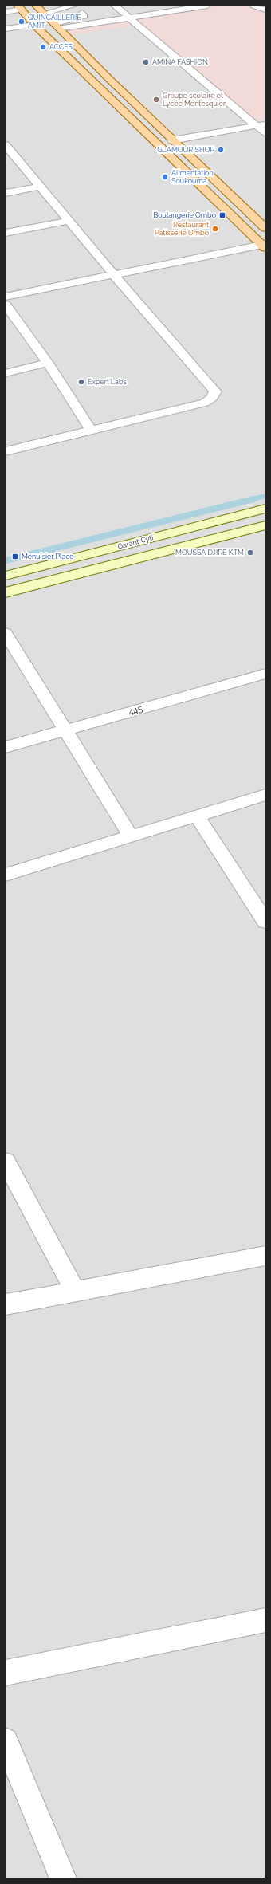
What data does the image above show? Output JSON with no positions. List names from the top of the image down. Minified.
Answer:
{"streets":{"main road":["Garant Cyti"],"street":["445"]},"places":{"other":["QUINCAILLERIE AMIT","ACCÈS","AMINA FASHION","Groupe scolaire et Lycée Montesquier","GLAMOUR SHOP","Alimentation Soukouma","Restaurant Patisserie Ombo","Expert'Labs","MOUSSA DJIRE KTM"],"transit":["Boulangerie Ombo","Menuisier Place"]}}
